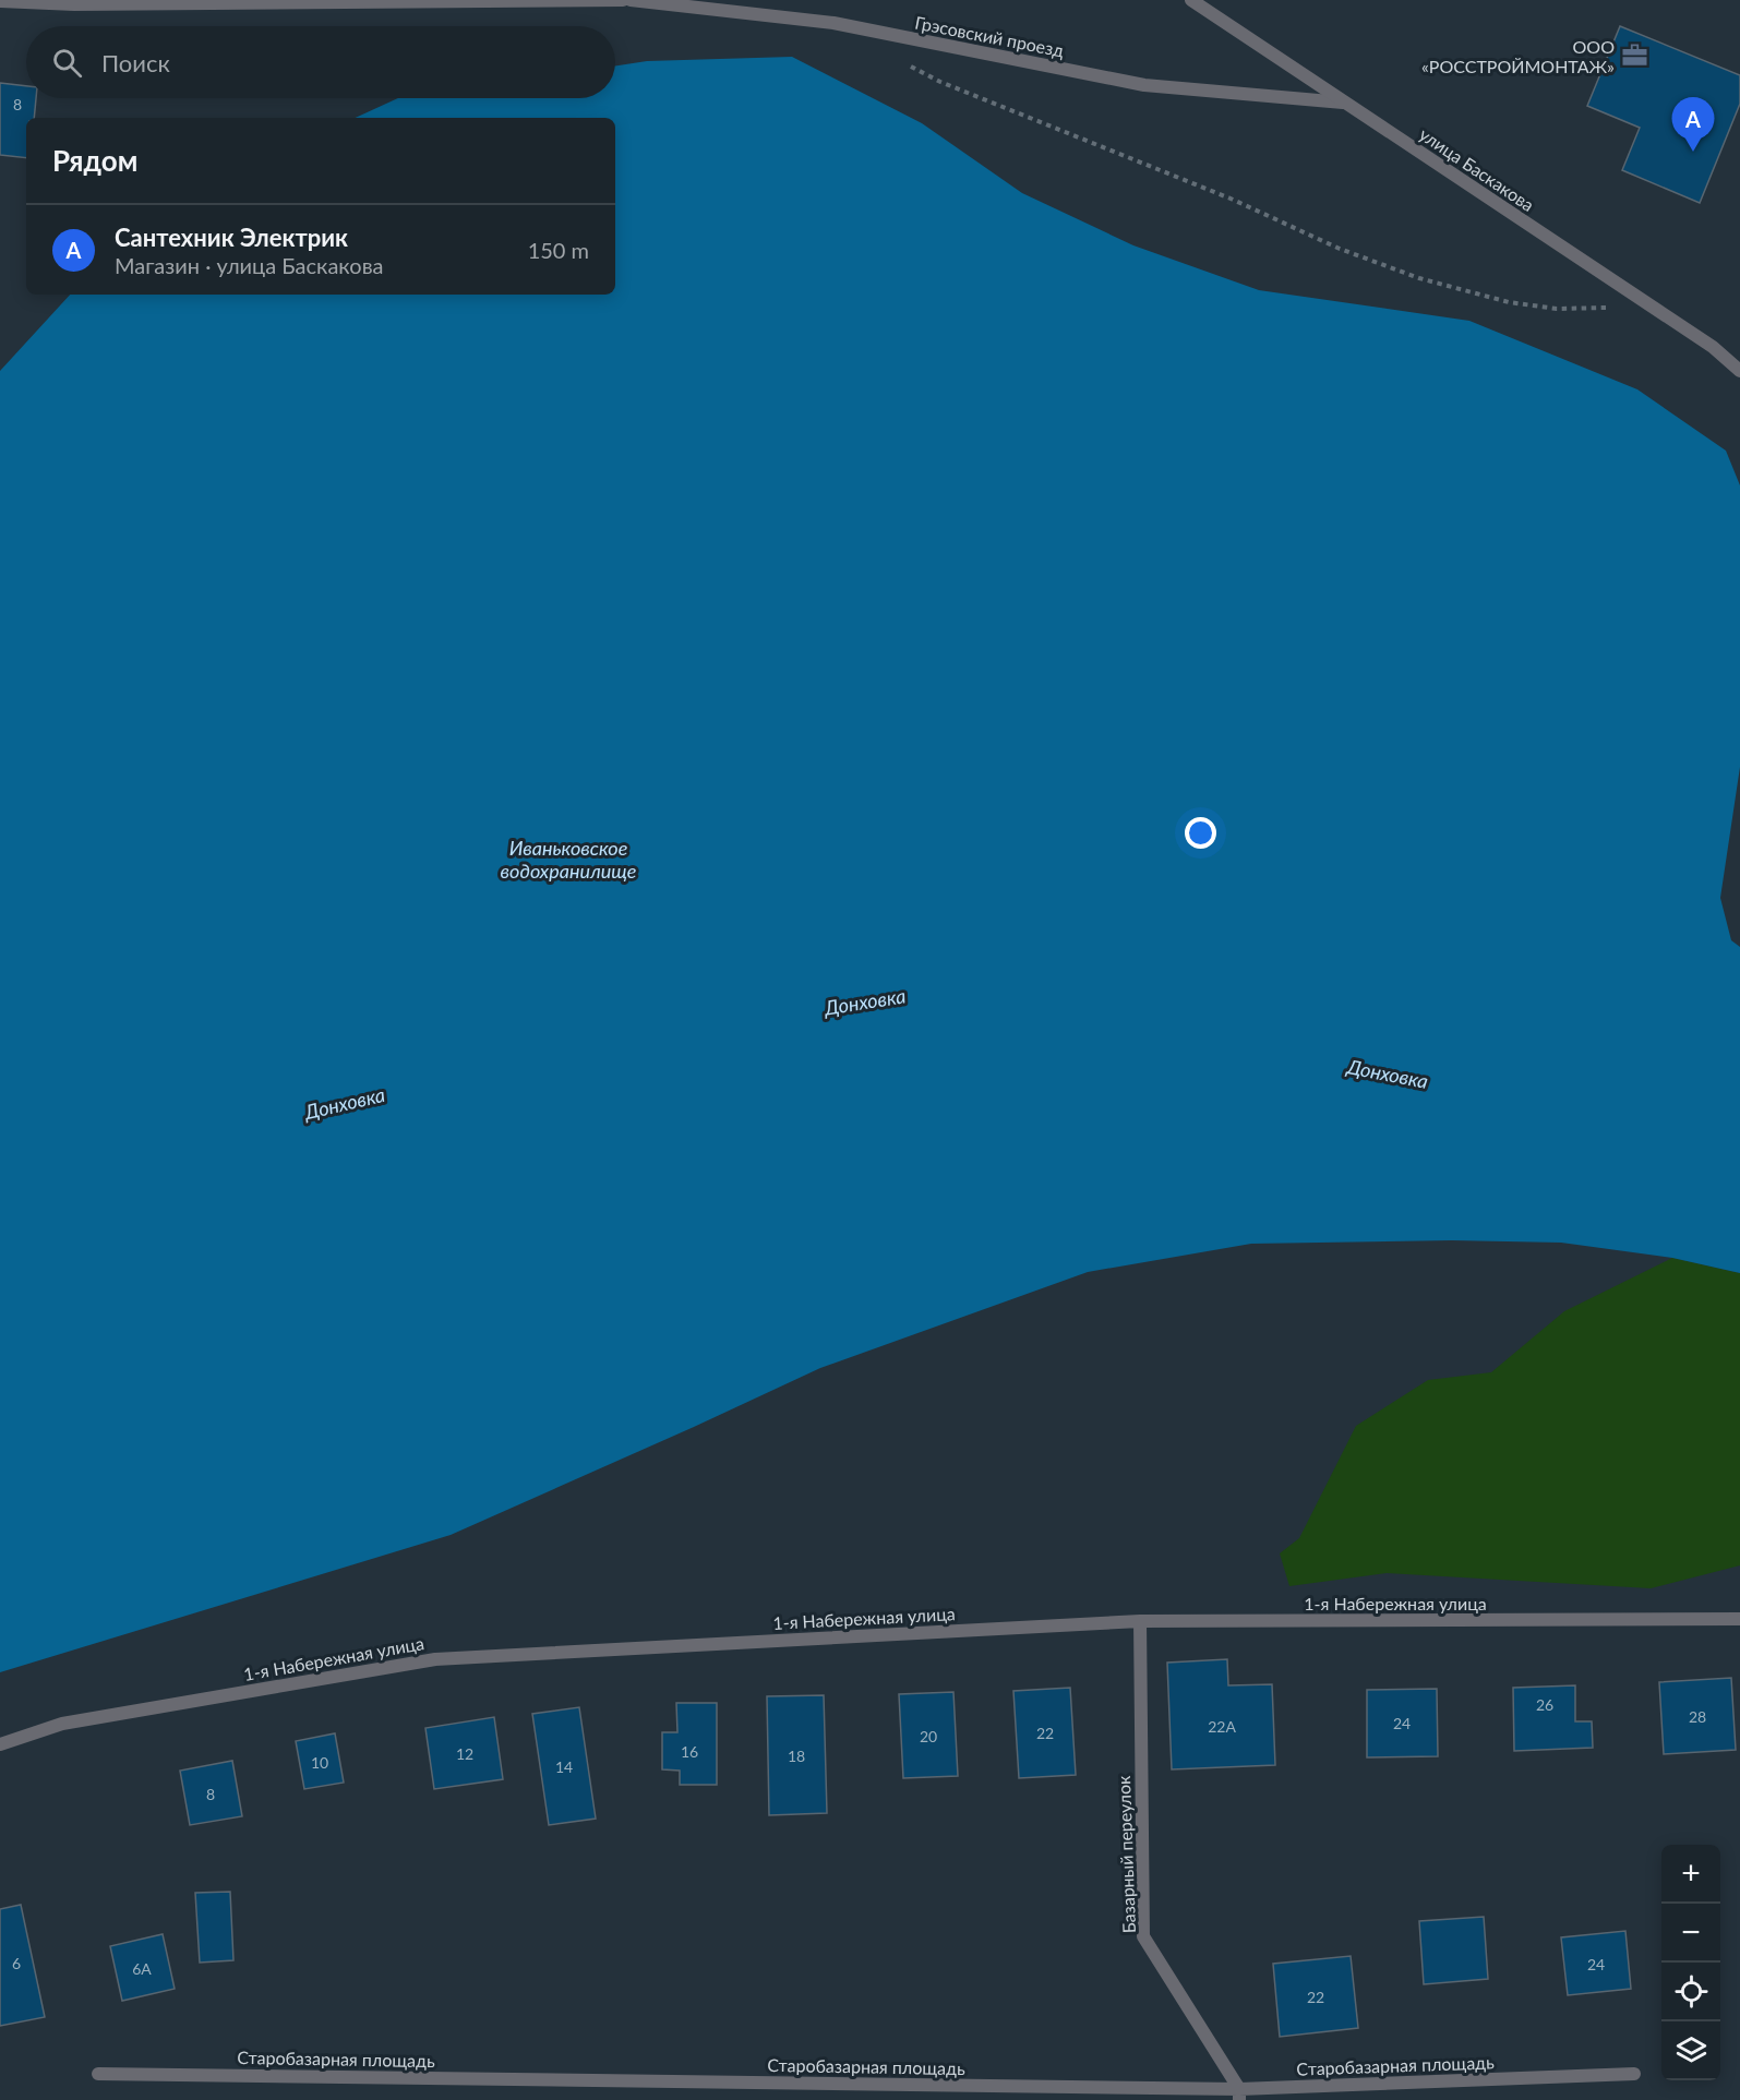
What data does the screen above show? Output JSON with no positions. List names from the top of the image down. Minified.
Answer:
{"streets":{"street":["Грэсовский проезд","улица Баскакова","1-я Набережная улица","Базарный переулок","Старобазарная площадь"]},"crossings":[["Грэсовский проезд","улица Баскакова"],["1-я Набережная улица","Базарный переулок"],["Базарный переулок","Старобазарная площадь"]],"water":["Иваньковское водохранилище","Донховка"],"places":{"office":["ООО «РОССТРОЙМОНТАЖ»"]},"house_numbers":["8","26","28","24","22А","22","20","16","12","18","10","14","8","6","24","6А","22"],"page":{"search":"Поиск","pins":"A","heading":"Рядом","list":[{"mark":"A","name":"Сантехник Электрик","note":"Магазин · улица Баскакова","value":"150 m"}],"map_buttons":["+","−"]}}
